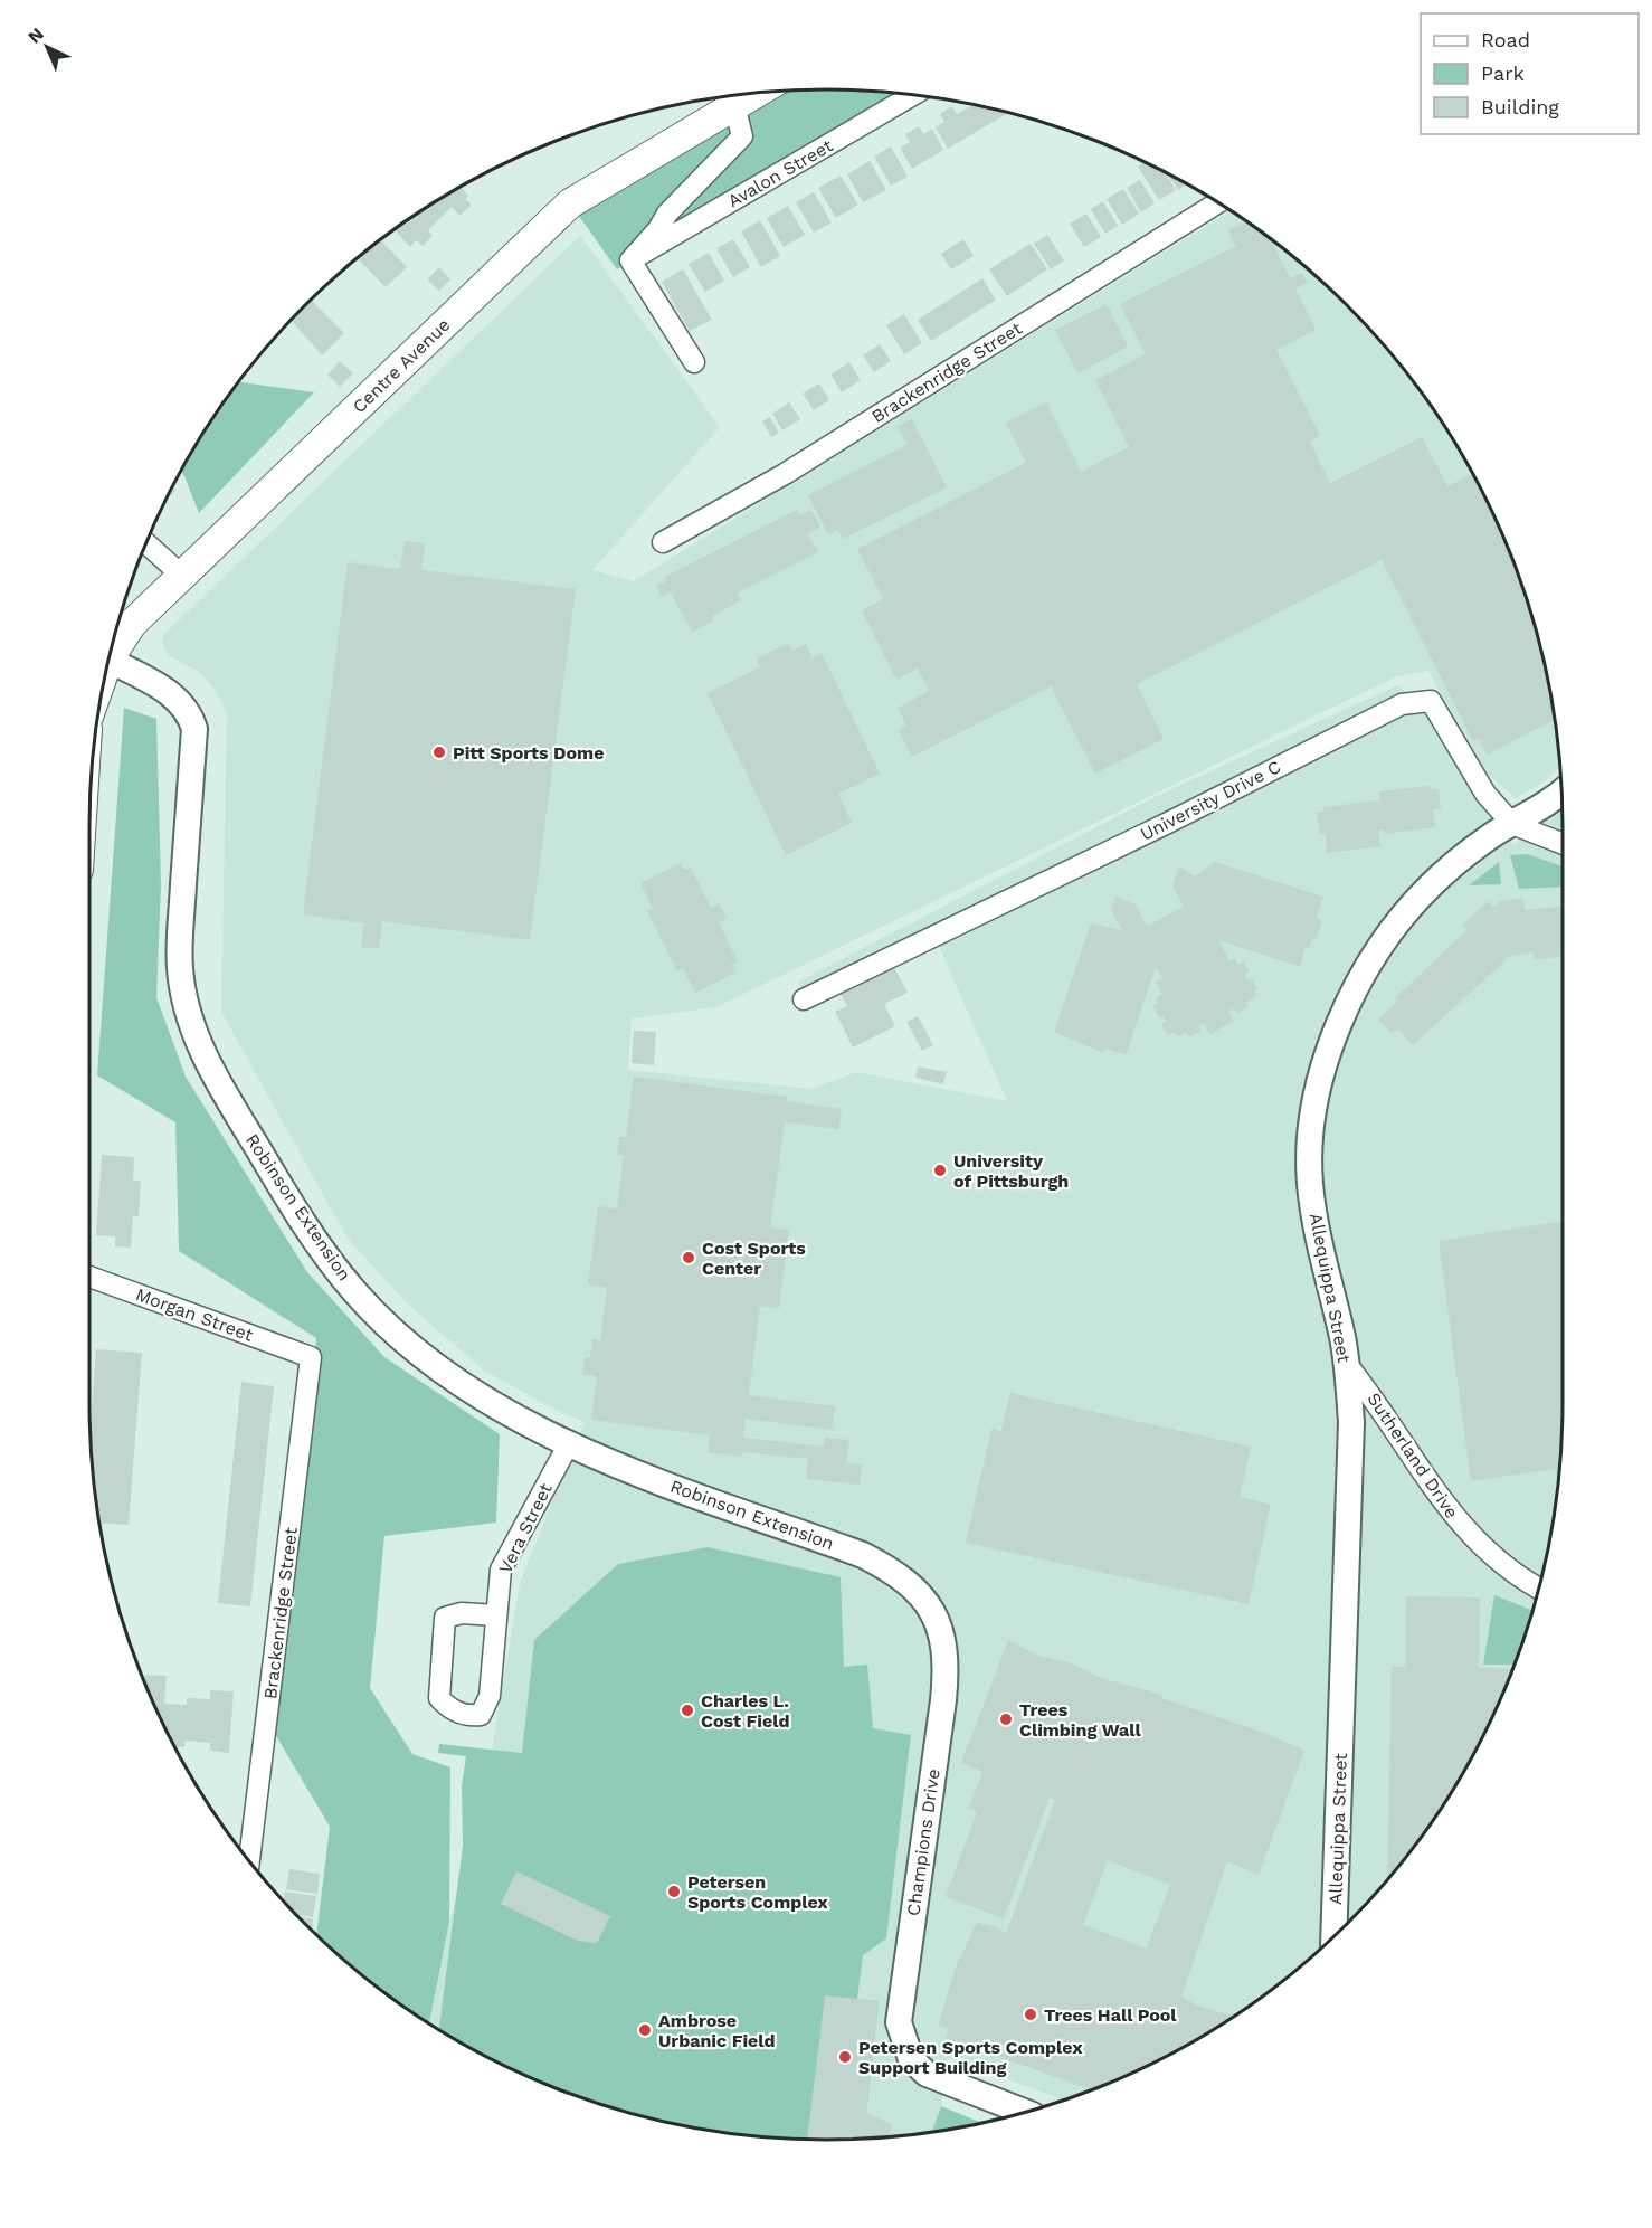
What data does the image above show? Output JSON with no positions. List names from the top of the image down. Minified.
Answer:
{"streets":{"main road":["Centre Avenue"],"street":["Avalon Street","Brackenridge Street","University Drive C","Robinson Extension","Allequippa Street","Morgan Street","Sutherland Drive","Vera Street","Champions Drive"]},"crossings":[["Brackenridge Street","Morgan Street"],["University Drive C","Allequippa Street"],["Robinson Extension","Vera Street"],["Robinson Extension","Champions Drive"],["Allequippa Street","Sutherland Drive"]],"places":["Pitt Sports Dome","University of Pittsburgh","Cost Sports Center","Charles L. Cost Field","Trees Climbing Wall","Petersen Sports Complex","Trees Hall Pool","Ambrose Urbanic Field","Petersen Sports Complex Support Building"],"legend":["Road","Park","Building"],"north":"top left"}
